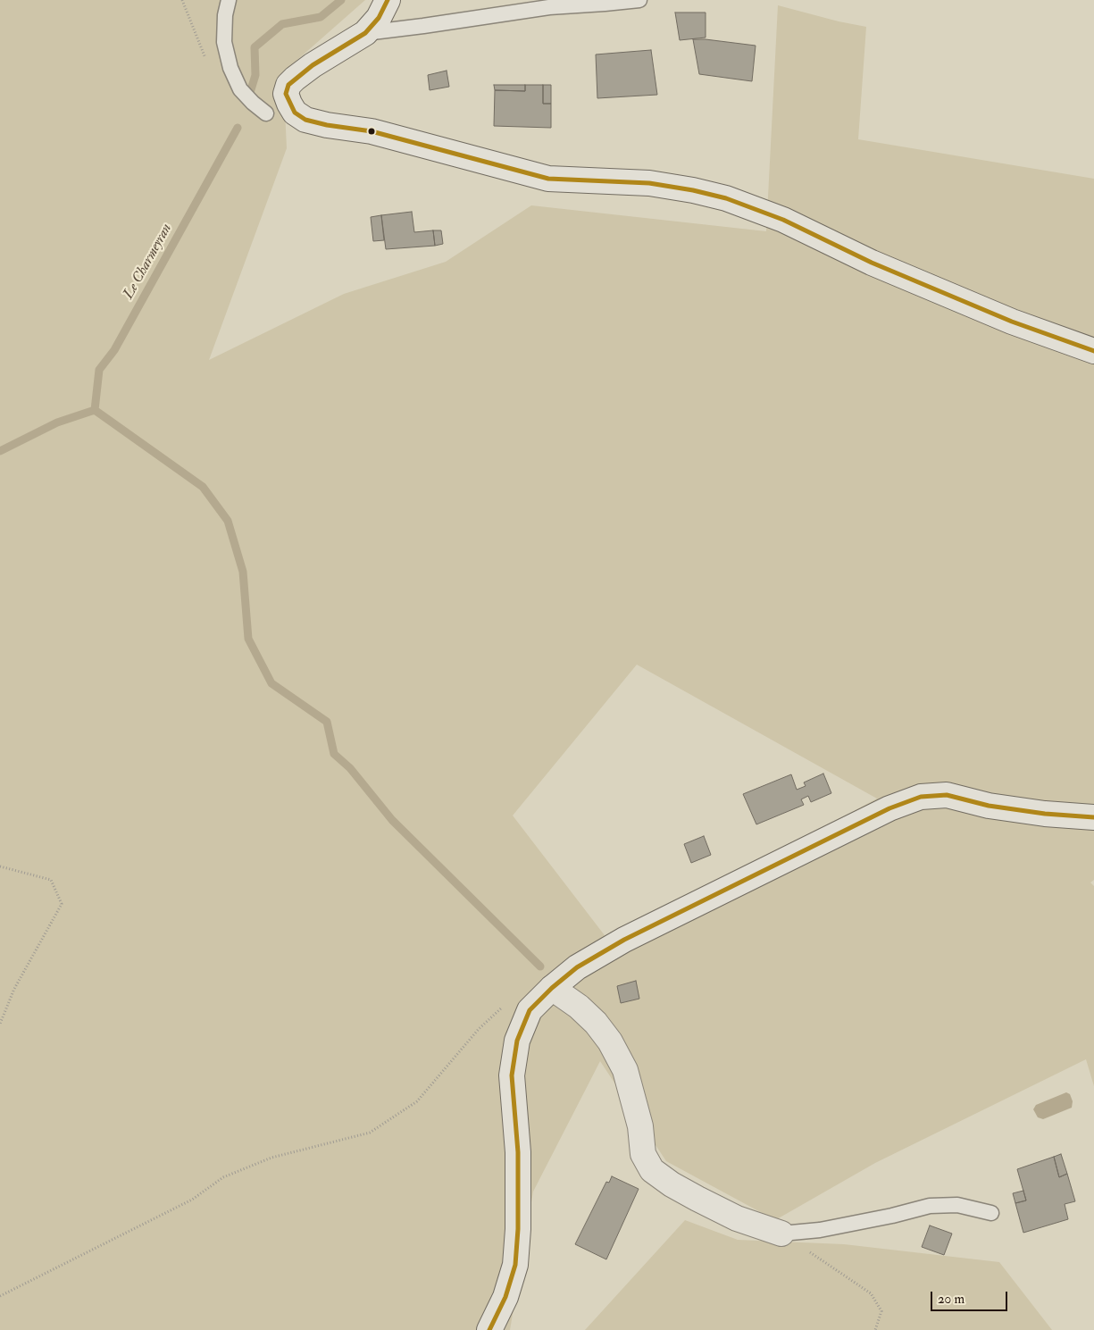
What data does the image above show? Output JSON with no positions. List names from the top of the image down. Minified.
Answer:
{"water":["Le Charmeyran"],"scale_bar":"20 m"}
